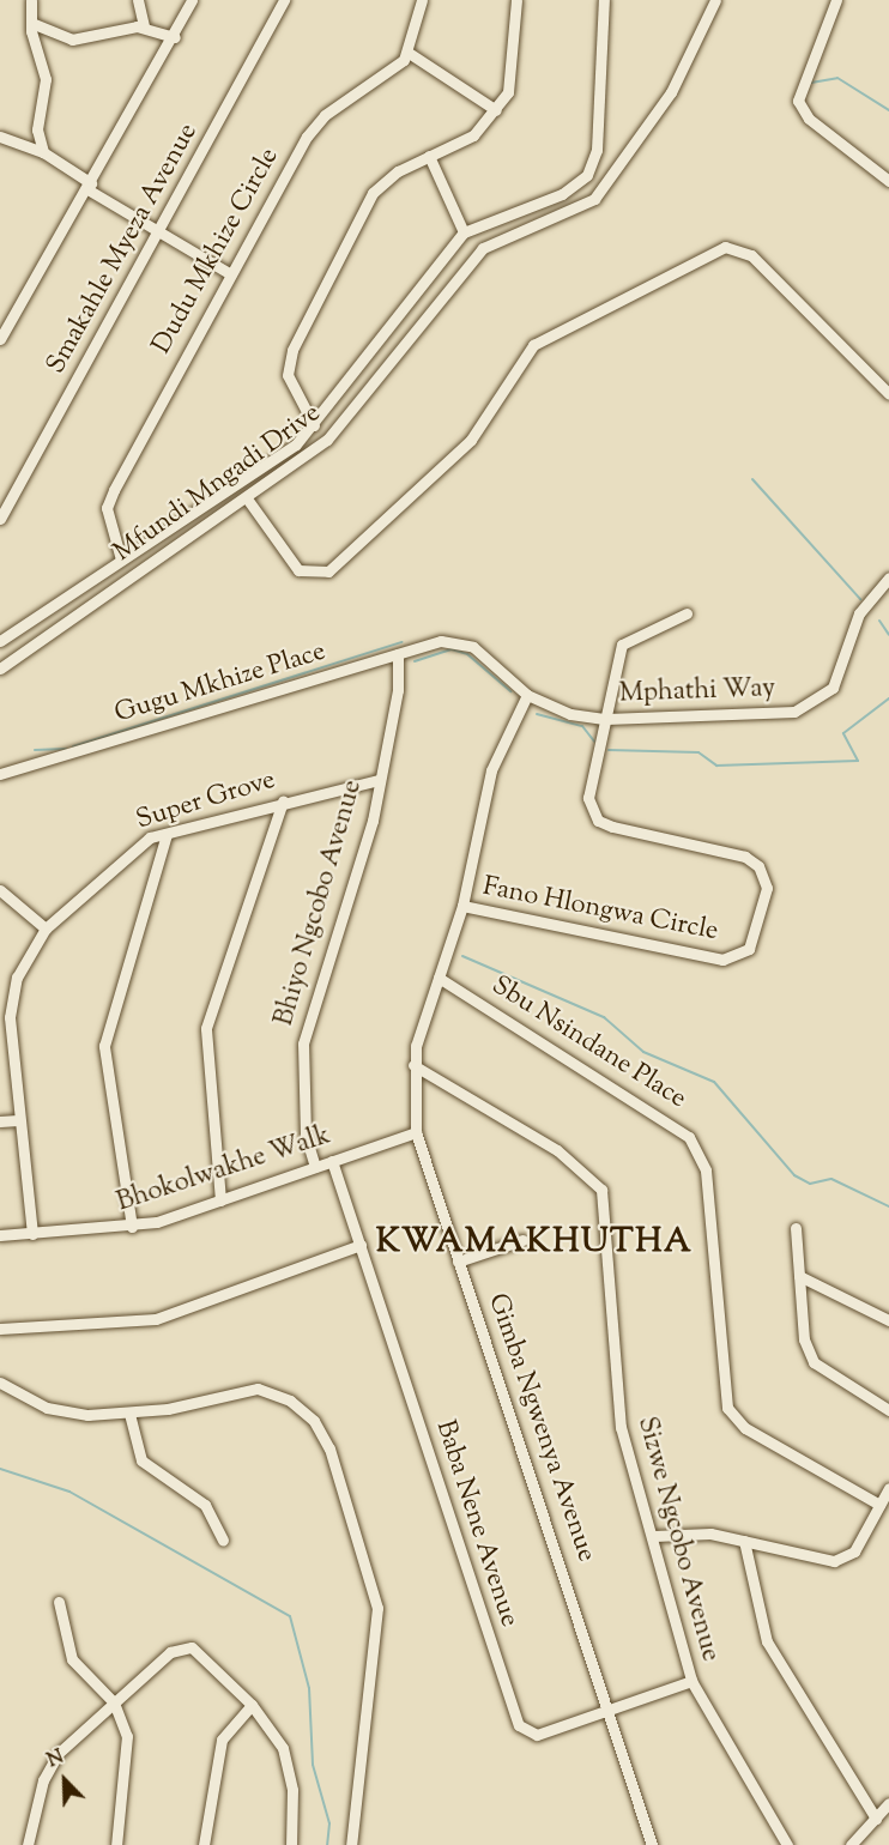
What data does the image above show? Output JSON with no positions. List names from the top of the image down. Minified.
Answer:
{"streets":{"street":["Smakahle Myeza Avenue","Dudu Mkhize Circle","Mfundi Mngadi Drive","Gugu Mkhize Place","Mphathi Way","Super Grove","Bhiyo Ngcobo Avenue","Fano Hlongwa Circle","Sbu Nsindane Place","Bhokolwakhe Walk","Gimba Ngwenya Avenue","Baba Nene Avenue","Sizwe Ngcobo Avenue"]},"crossings":[["Gugu Mkhize Place","Mphathi Way"],["Gugu Mkhize Place","Bhiyo Ngcobo Avenue"],["Mphathi Way","Fano Hlongwa Circle"],["Mphathi Way","Gimba Ngwenya Avenue"],["Super Grove","Bhiyo Ngcobo Avenue"],["Super Grove","Bhokolwakhe Walk"],["Bhiyo Ngcobo Avenue","Bhokolwakhe Walk"],["Fano Hlongwa Circle","Gimba Ngwenya Avenue"],["Sbu Nsindane Place","Gimba Ngwenya Avenue"],["Bhokolwakhe Walk","Gimba Ngwenya Avenue"],["Bhokolwakhe Walk","Baba Nene Avenue"],["Gimba Ngwenya Avenue","Baba Nene Avenue"],["Gimba Ngwenya Avenue","Sizwe Ngcobo Avenue"],["Baba Nene Avenue","Sizwe Ngcobo Avenue"]],"districts":["KWAMAKHUTHA"],"north":"top left"}
